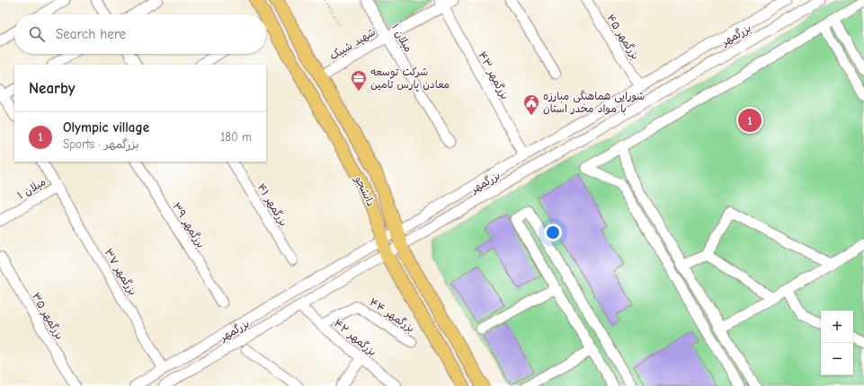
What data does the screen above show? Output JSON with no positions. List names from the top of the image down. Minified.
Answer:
{"streets":{"main road":["دانشجو"],"street":["بزرگمهر","بزرگمهر ۴۵","میلان ۱","شهید شیبک","بزرگمهر ۴۳","بزرگمهر ۴۱","برزگمهر ۳۹","بزرگمهر ۳۷","بزرگمهر ۴۴","بزرگمهر ۳۵","بزرگمهر ۴۲"]},"crossings":[["بزرگمهر","بزرگمهر ۴۵"],["بزرگمهر","بزرگمهر ۴۳"],["بزرگمهر","دانشجو"],["بزرگمهر","بزرگمهر ۳۷"],["بزرگمهر","بزرگمهر ۴۲"],["میلان ۱","شهید شیبک"],["میلان ۱","بزرگمهر ۳۷"],["شهید شیبک","بزرگمهر ۴۳"],["شهید شیبک","دانشجو"],["بزرگمهر ۴۴","بزرگمهر ۴۲"]],"places":{"office":["شرکت توسعه معادن پارس تامین"],"public building":["شورایی هماهنگی مبارزه با مواد مخدر استان"]},"page":{"search":"Search here","heading":"Nearby","pins":"1","list":[{"mark":"1","name":"Olympic village","note":"Sports · بزرگمهر","value":"180 m"}],"map_buttons":["+","−"]}}
